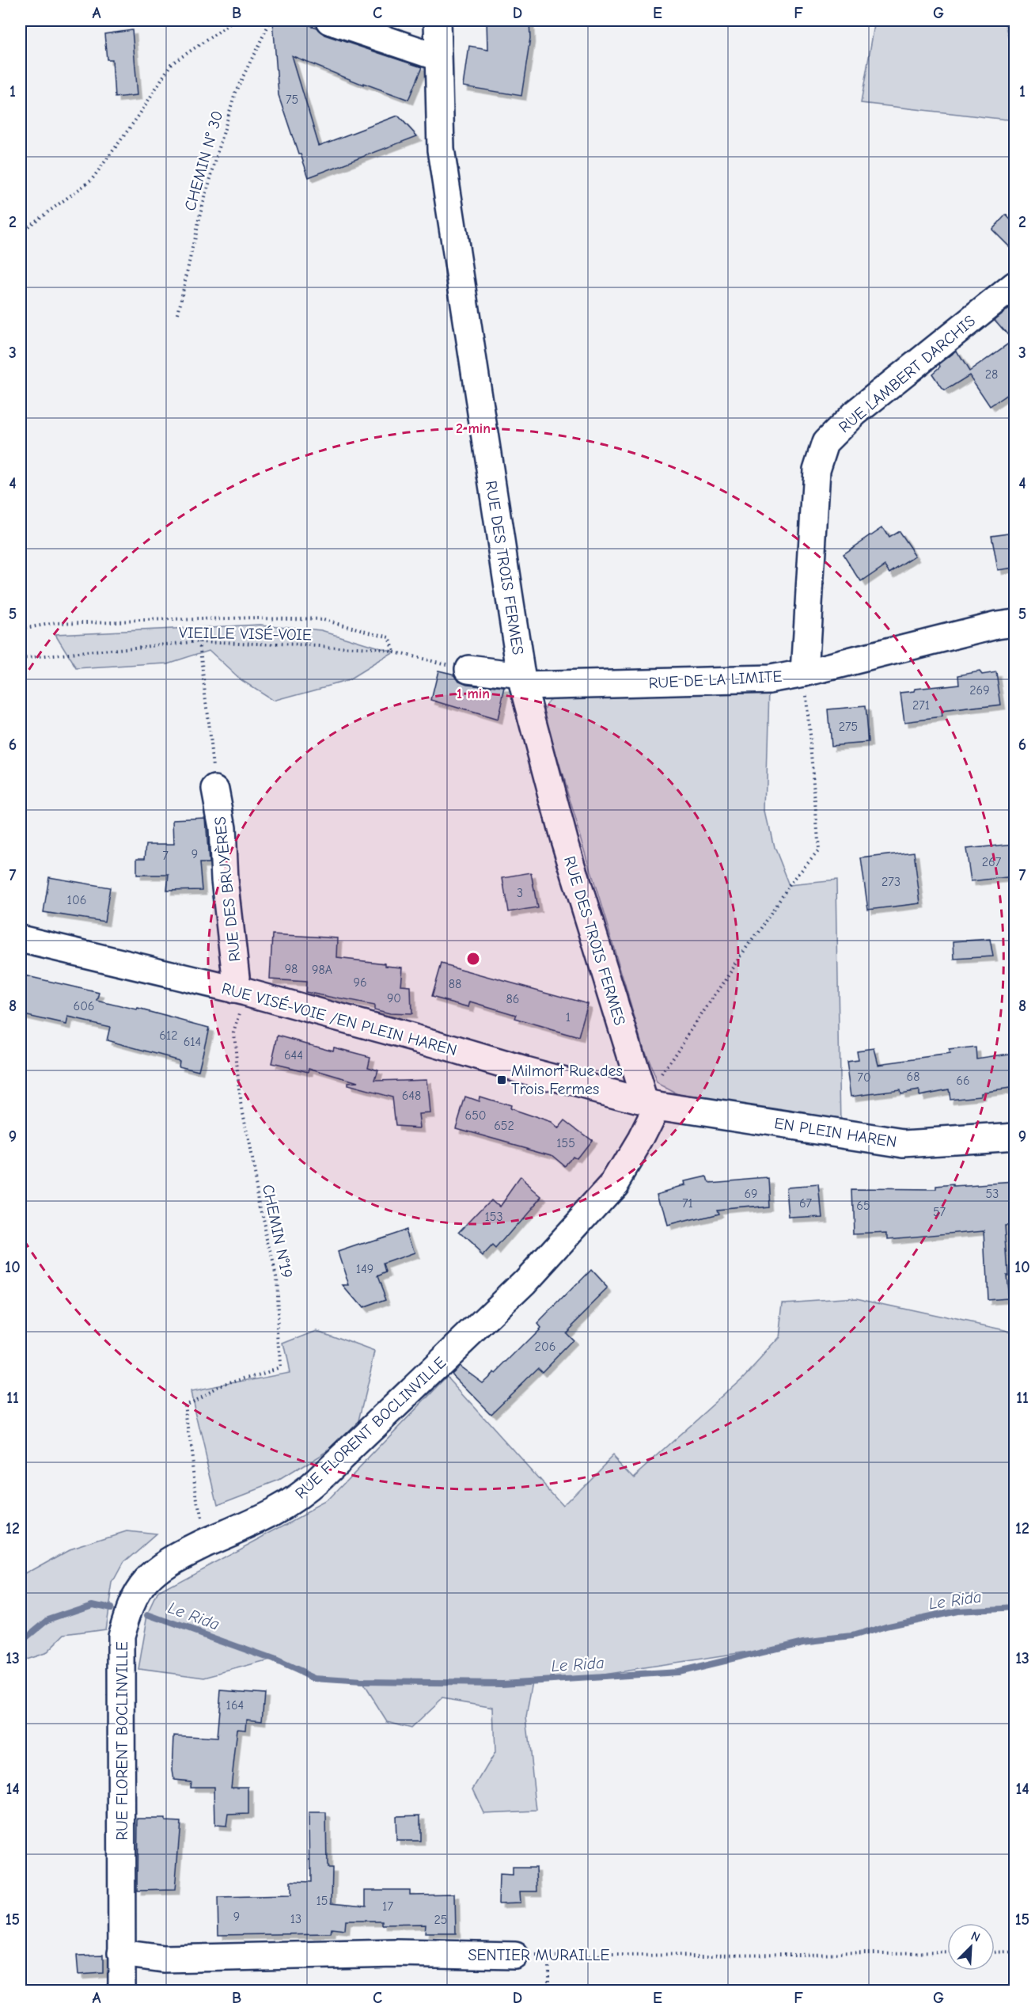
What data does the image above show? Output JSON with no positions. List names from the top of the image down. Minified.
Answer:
{"streets":{"street":["RUE LAMBERT DARCHIS","RUE DES TROIS FERMES","RUE DE LA LIMITE","RUE DES BRUYÈRES","RUE VISÉ-VOIE /EN PLEIN HAREN","EN PLEIN HAREN","RUE FLORENT BOCLINVILLE","SENTIER MURAILLE"],"path":["CHEMIN N° 30","VIEILLE VISÉ-VOIE","CHEMIN N°19"]},"crossings":[["RUE LAMBERT DARCHIS","RUE DE LA LIMITE"],["RUE DES TROIS FERMES","RUE DE LA LIMITE"],["RUE DES TROIS FERMES","RUE VISÉ-VOIE /EN PLEIN HAREN"],["RUE DES TROIS FERMES","EN PLEIN HAREN"],["RUE DES TROIS FERMES","RUE FLORENT BOCLINVILLE"],["VIEILLE VISÉ-VOIE","RUE DE LA LIMITE"],["RUE DES BRUYÈRES","RUE VISÉ-VOIE /EN PLEIN HAREN"],["RUE DES BRUYÈRES","CHEMIN N°19"],["RUE VISÉ-VOIE /EN PLEIN HAREN","EN PLEIN HAREN"],["RUE VISÉ-VOIE /EN PLEIN HAREN","CHEMIN N°19"],["RUE VISÉ-VOIE /EN PLEIN HAREN","RUE FLORENT BOCLINVILLE"],["EN PLEIN HAREN","RUE FLORENT BOCLINVILLE"],["CHEMIN N°19","RUE FLORENT BOCLINVILLE"],["RUE FLORENT BOCLINVILLE","SENTIER MURAILLE"]],"water":["Le Rida"],"places":{"transit":["Milmort Rue des Trois Fermes"]},"house_numbers":["75","28","269","271","275","9","7","267","273","3","106","98","98A","96","88","90","86","606","1","612","614","644","68","70","66","648","650","652","155","69","53","71","67","65","57","153","149","206","164","15","17","9","13","25"],"north":"top right","grid":{"columns":["A","B","C","D","E","F","G"],"rows":["1","2","3","4","5","6","7","8","9","10","11","12","13","14","15"]},"rings":["2 min","1 min"]}
